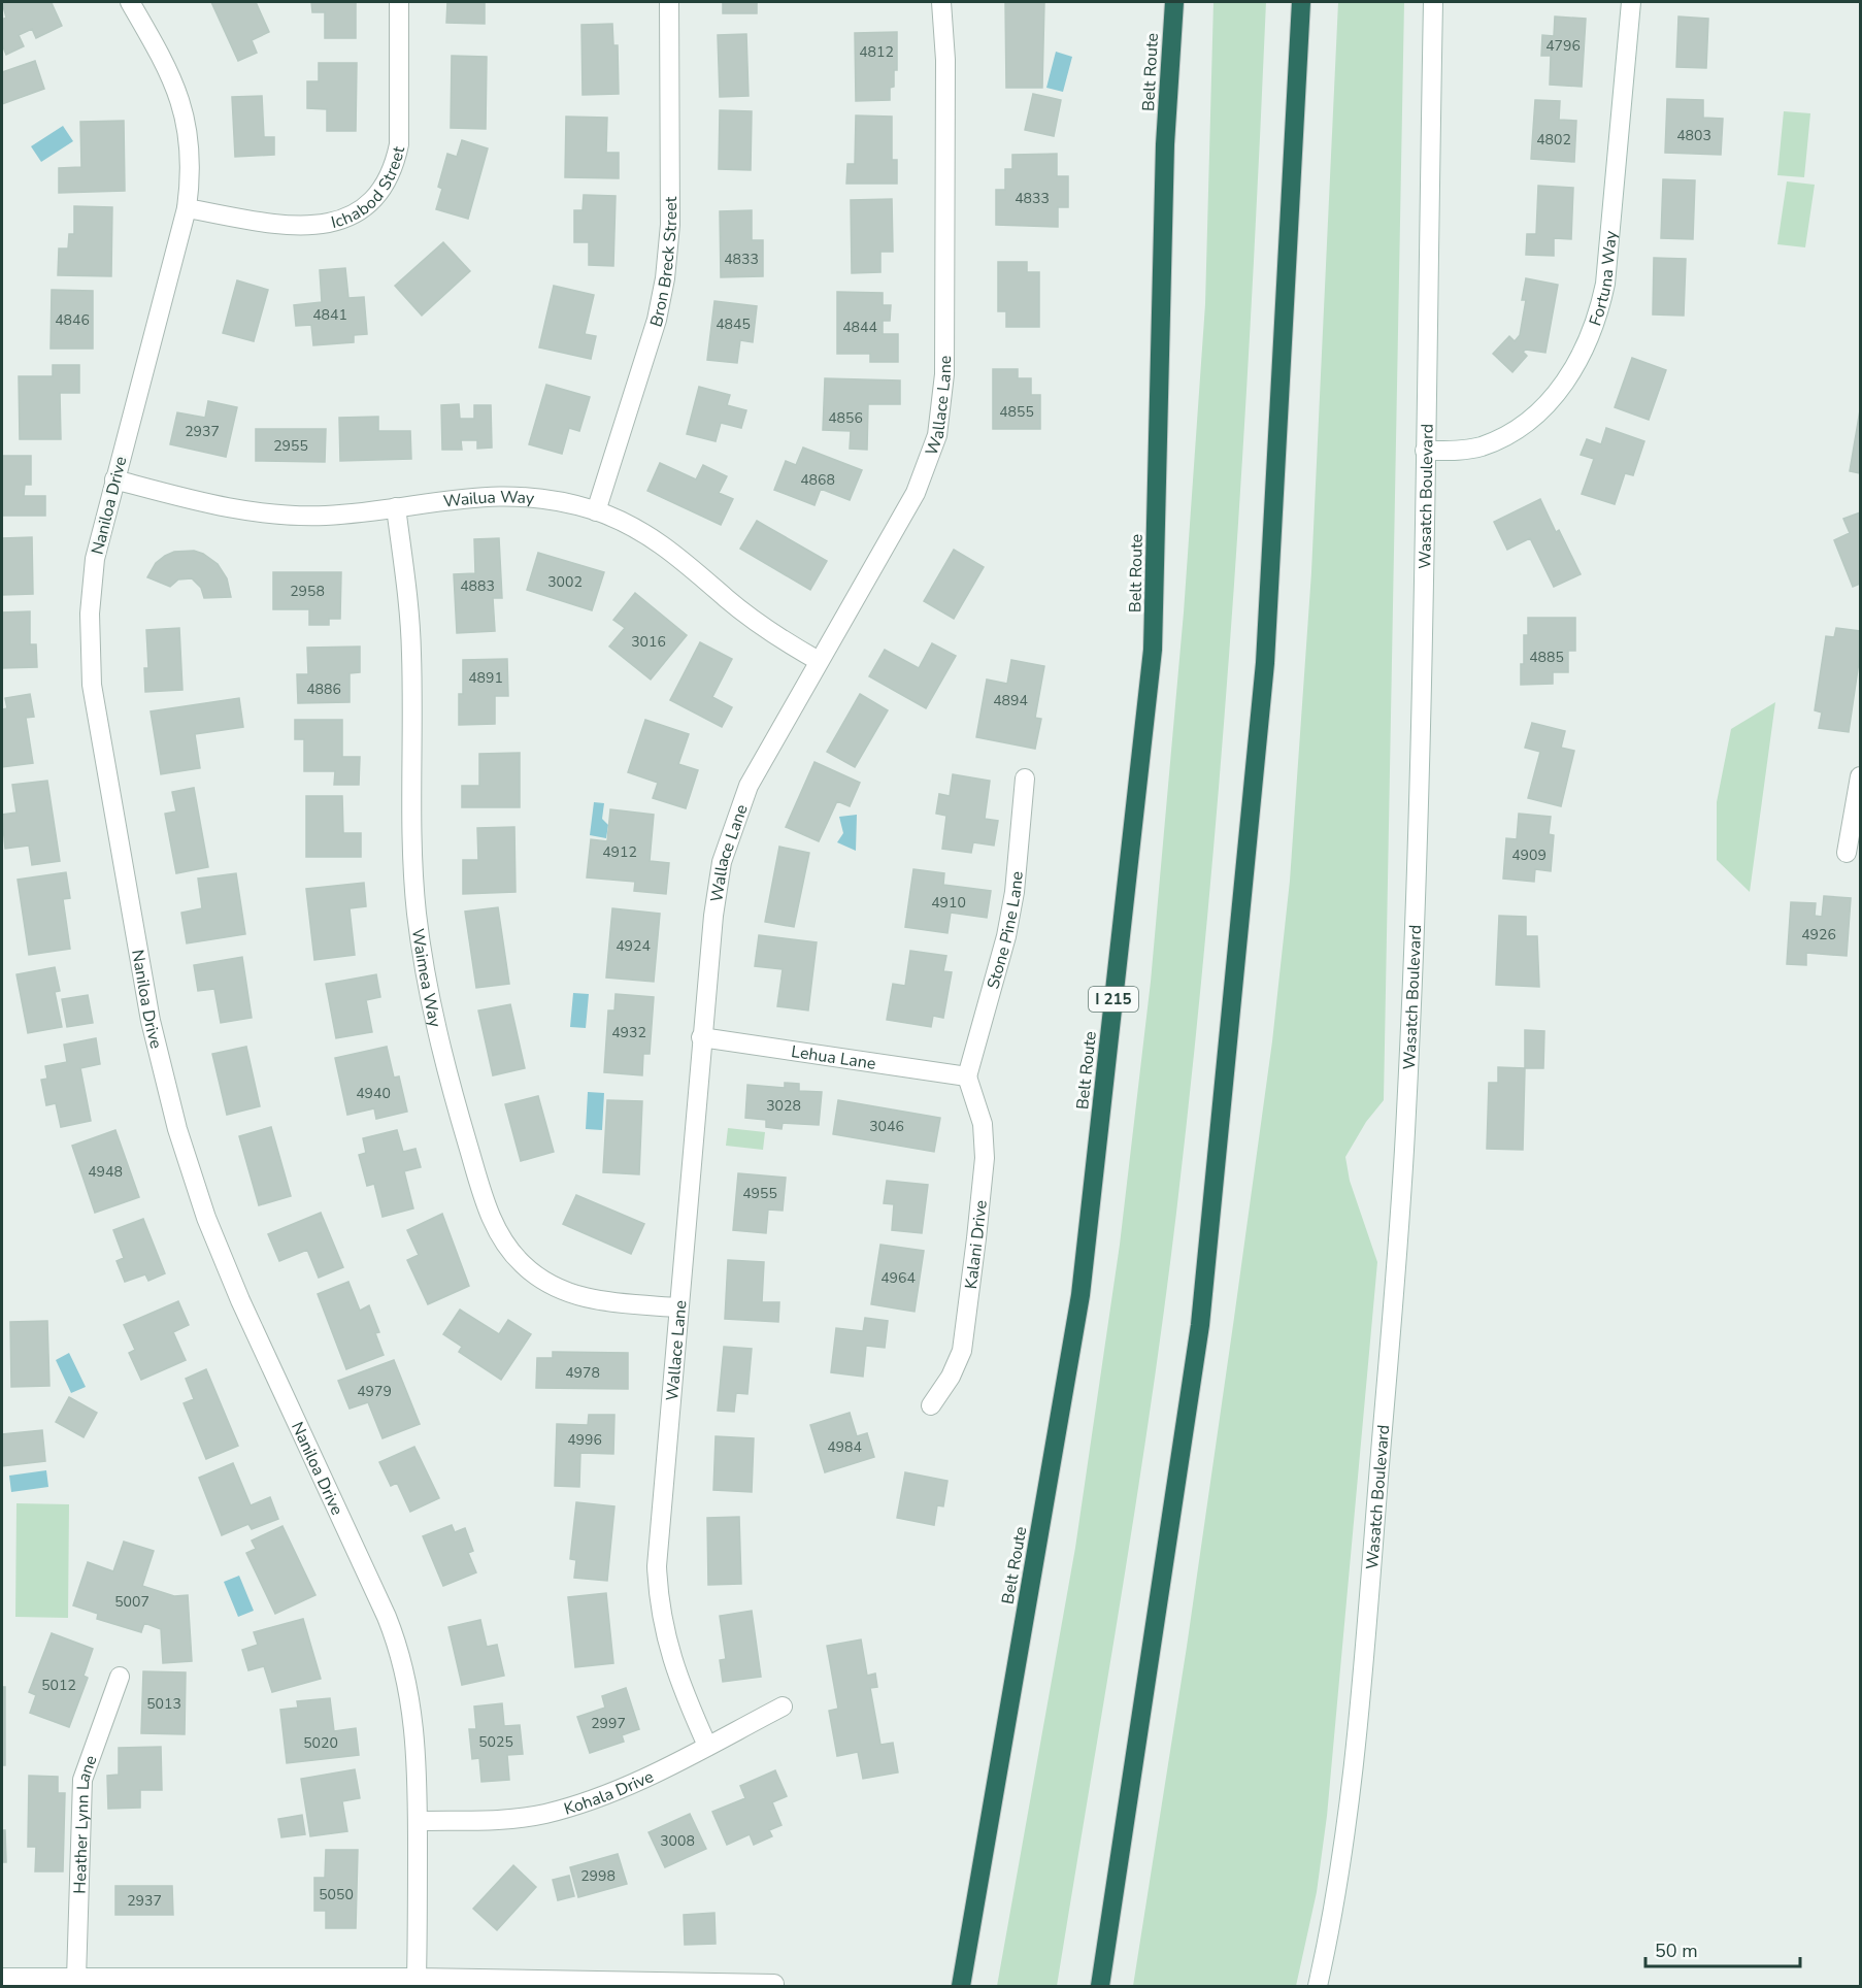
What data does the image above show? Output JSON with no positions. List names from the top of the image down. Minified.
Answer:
{"streets":{"highway":["Belt Route","I 215"],"street":["Ichabod Street","Bron Breck Street","Fortuna Way","Wallace Lane","Wasatch Boulevard","Wailua Way","Naniloa Drive","Stone Pine Lane","Waimea Way","Lehua Lane","Kalani Drive","Kohala Drive","Heather Lynn Lane"]},"crossings":[["Ichabod Street","Naniloa Drive"],["Bron Breck Street","Wailua Way"],["Fortuna Way","Wasatch Boulevard"],["Wallace Lane","Wailua Way"],["Wallace Lane","Waimea Way"],["Wallace Lane","Lehua Lane"],["Wallace Lane","Kohala Drive"],["Wailua Way","Naniloa Drive"],["Wailua Way","Waimea Way"],["Naniloa Drive","Kohala Drive"],["Stone Pine Lane","Lehua Lane"],["Stone Pine Lane","Kalani Drive"],["Lehua Lane","Kalani Drive"]],"house_numbers":["4796","4812","4803","4802","4833","4833","4841","4846","4845","4844","4855","4856","2937","2955","4868","3002","4883","2958","3016","4885","4891","4886","4894","4912","4909","4910","4926","4924","4932","4940","3028","3046","4948","4955","4964","4978","4979","4996","4984","5007","5012","5013","2997","5025","5020","3008","2998","5050","2937"],"scale_bar":"50 m"}
